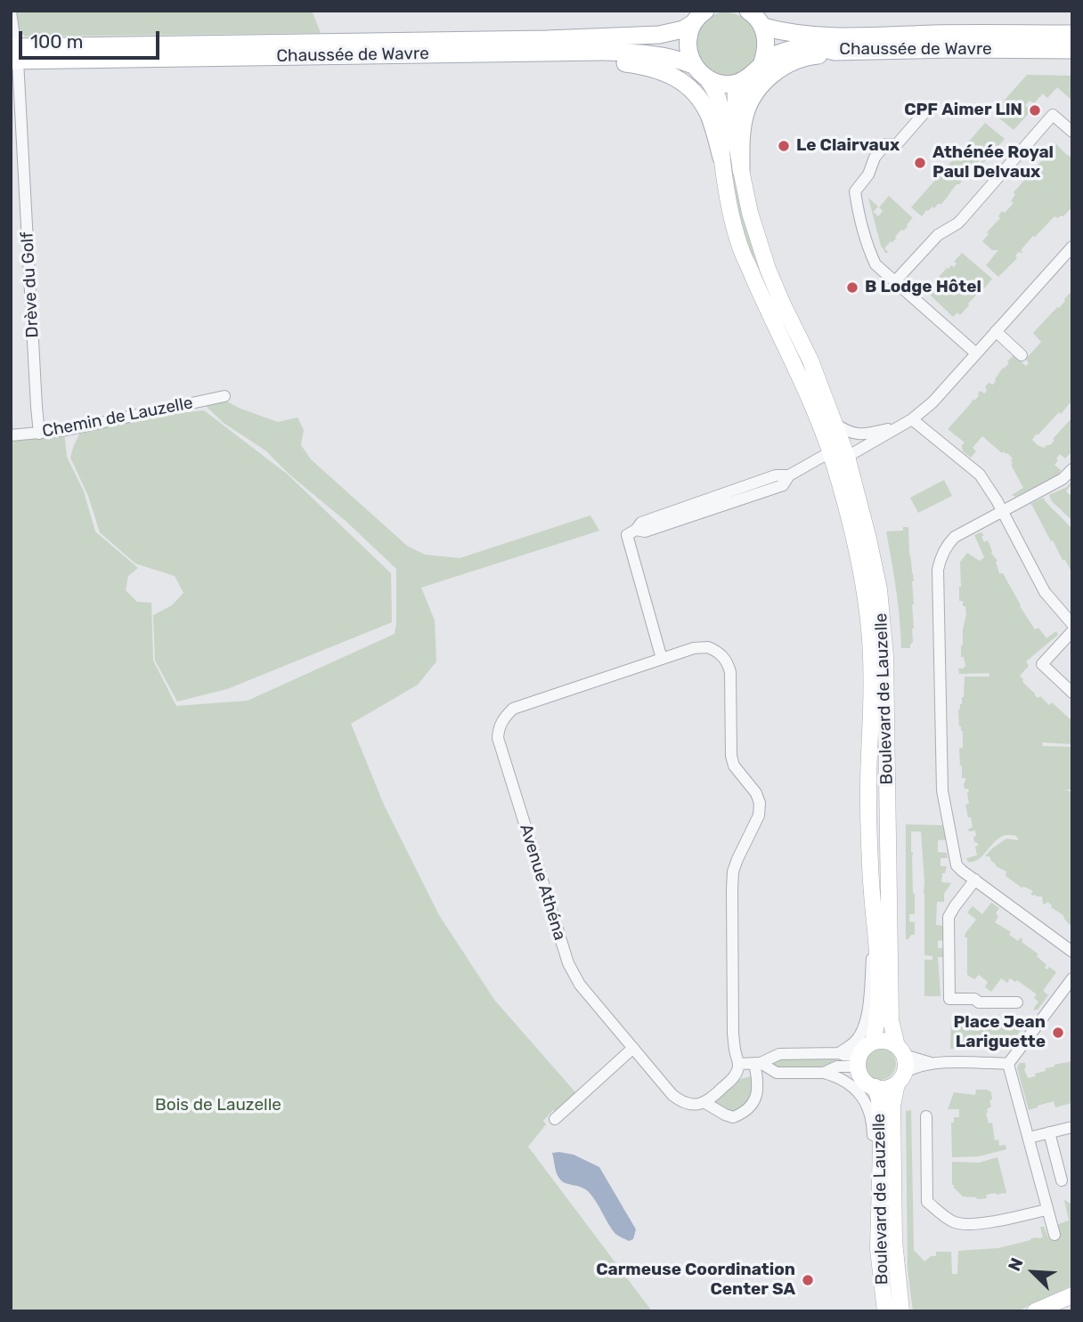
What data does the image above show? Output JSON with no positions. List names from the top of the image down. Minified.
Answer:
{"streets":{"main road":["Chaussée de Wavre","Boulevard de Lauzelle"],"street":["Drève du Golf","Chemin de Lauzelle","Avenue Athéna"]},"crossings":[["Chaussée de Wavre","Drève du Golf"],["Chaussée de Wavre","Boulevard de Lauzelle"],["Drève du Golf","Chemin de Lauzelle"]],"parks":["Bois de Lauzelle"],"places":["CPF Aimer LlN","Le Clairvaux","Athénée Royal Paul Delvaux","B Lodge Hôtel","Place Jean Lariguette","Carmeuse Coordination Center SA"],"scale_bar":"100 m","north":"top left"}
